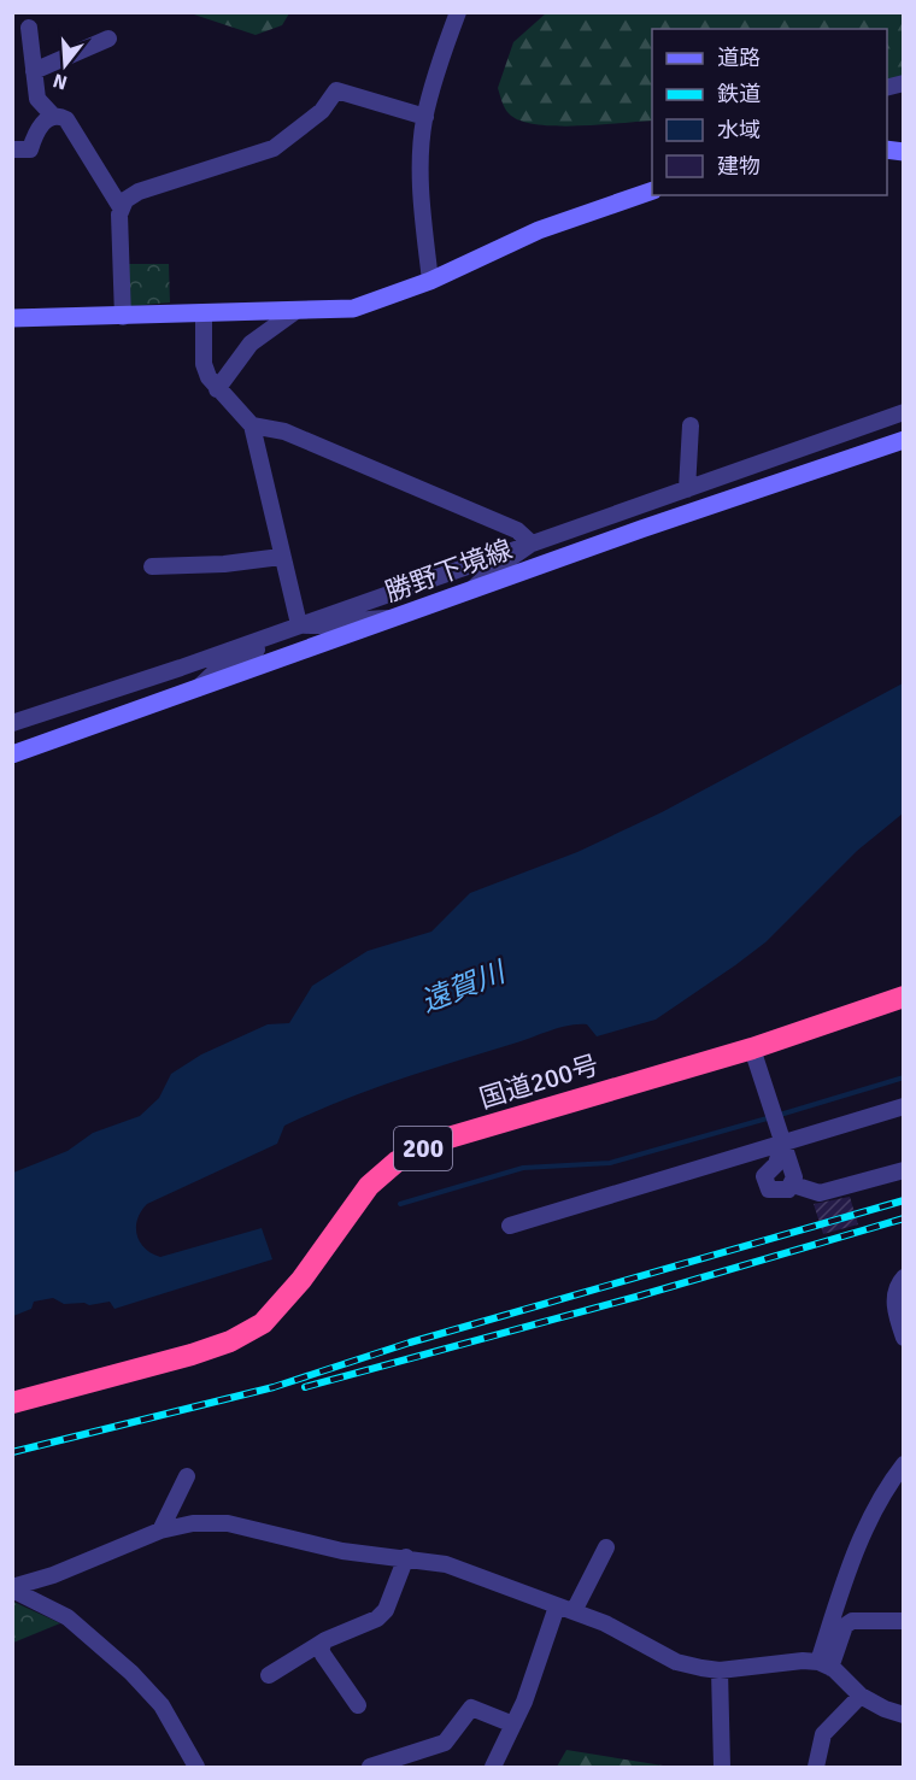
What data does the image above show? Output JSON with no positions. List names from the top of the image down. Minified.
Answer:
{"streets":{"highway":["国道200号","200"],"main road":["勝野下境線"]},"water":["遠賀川"],"legend":["道路","鉄道","水域","建物"],"north":"bottom"}
